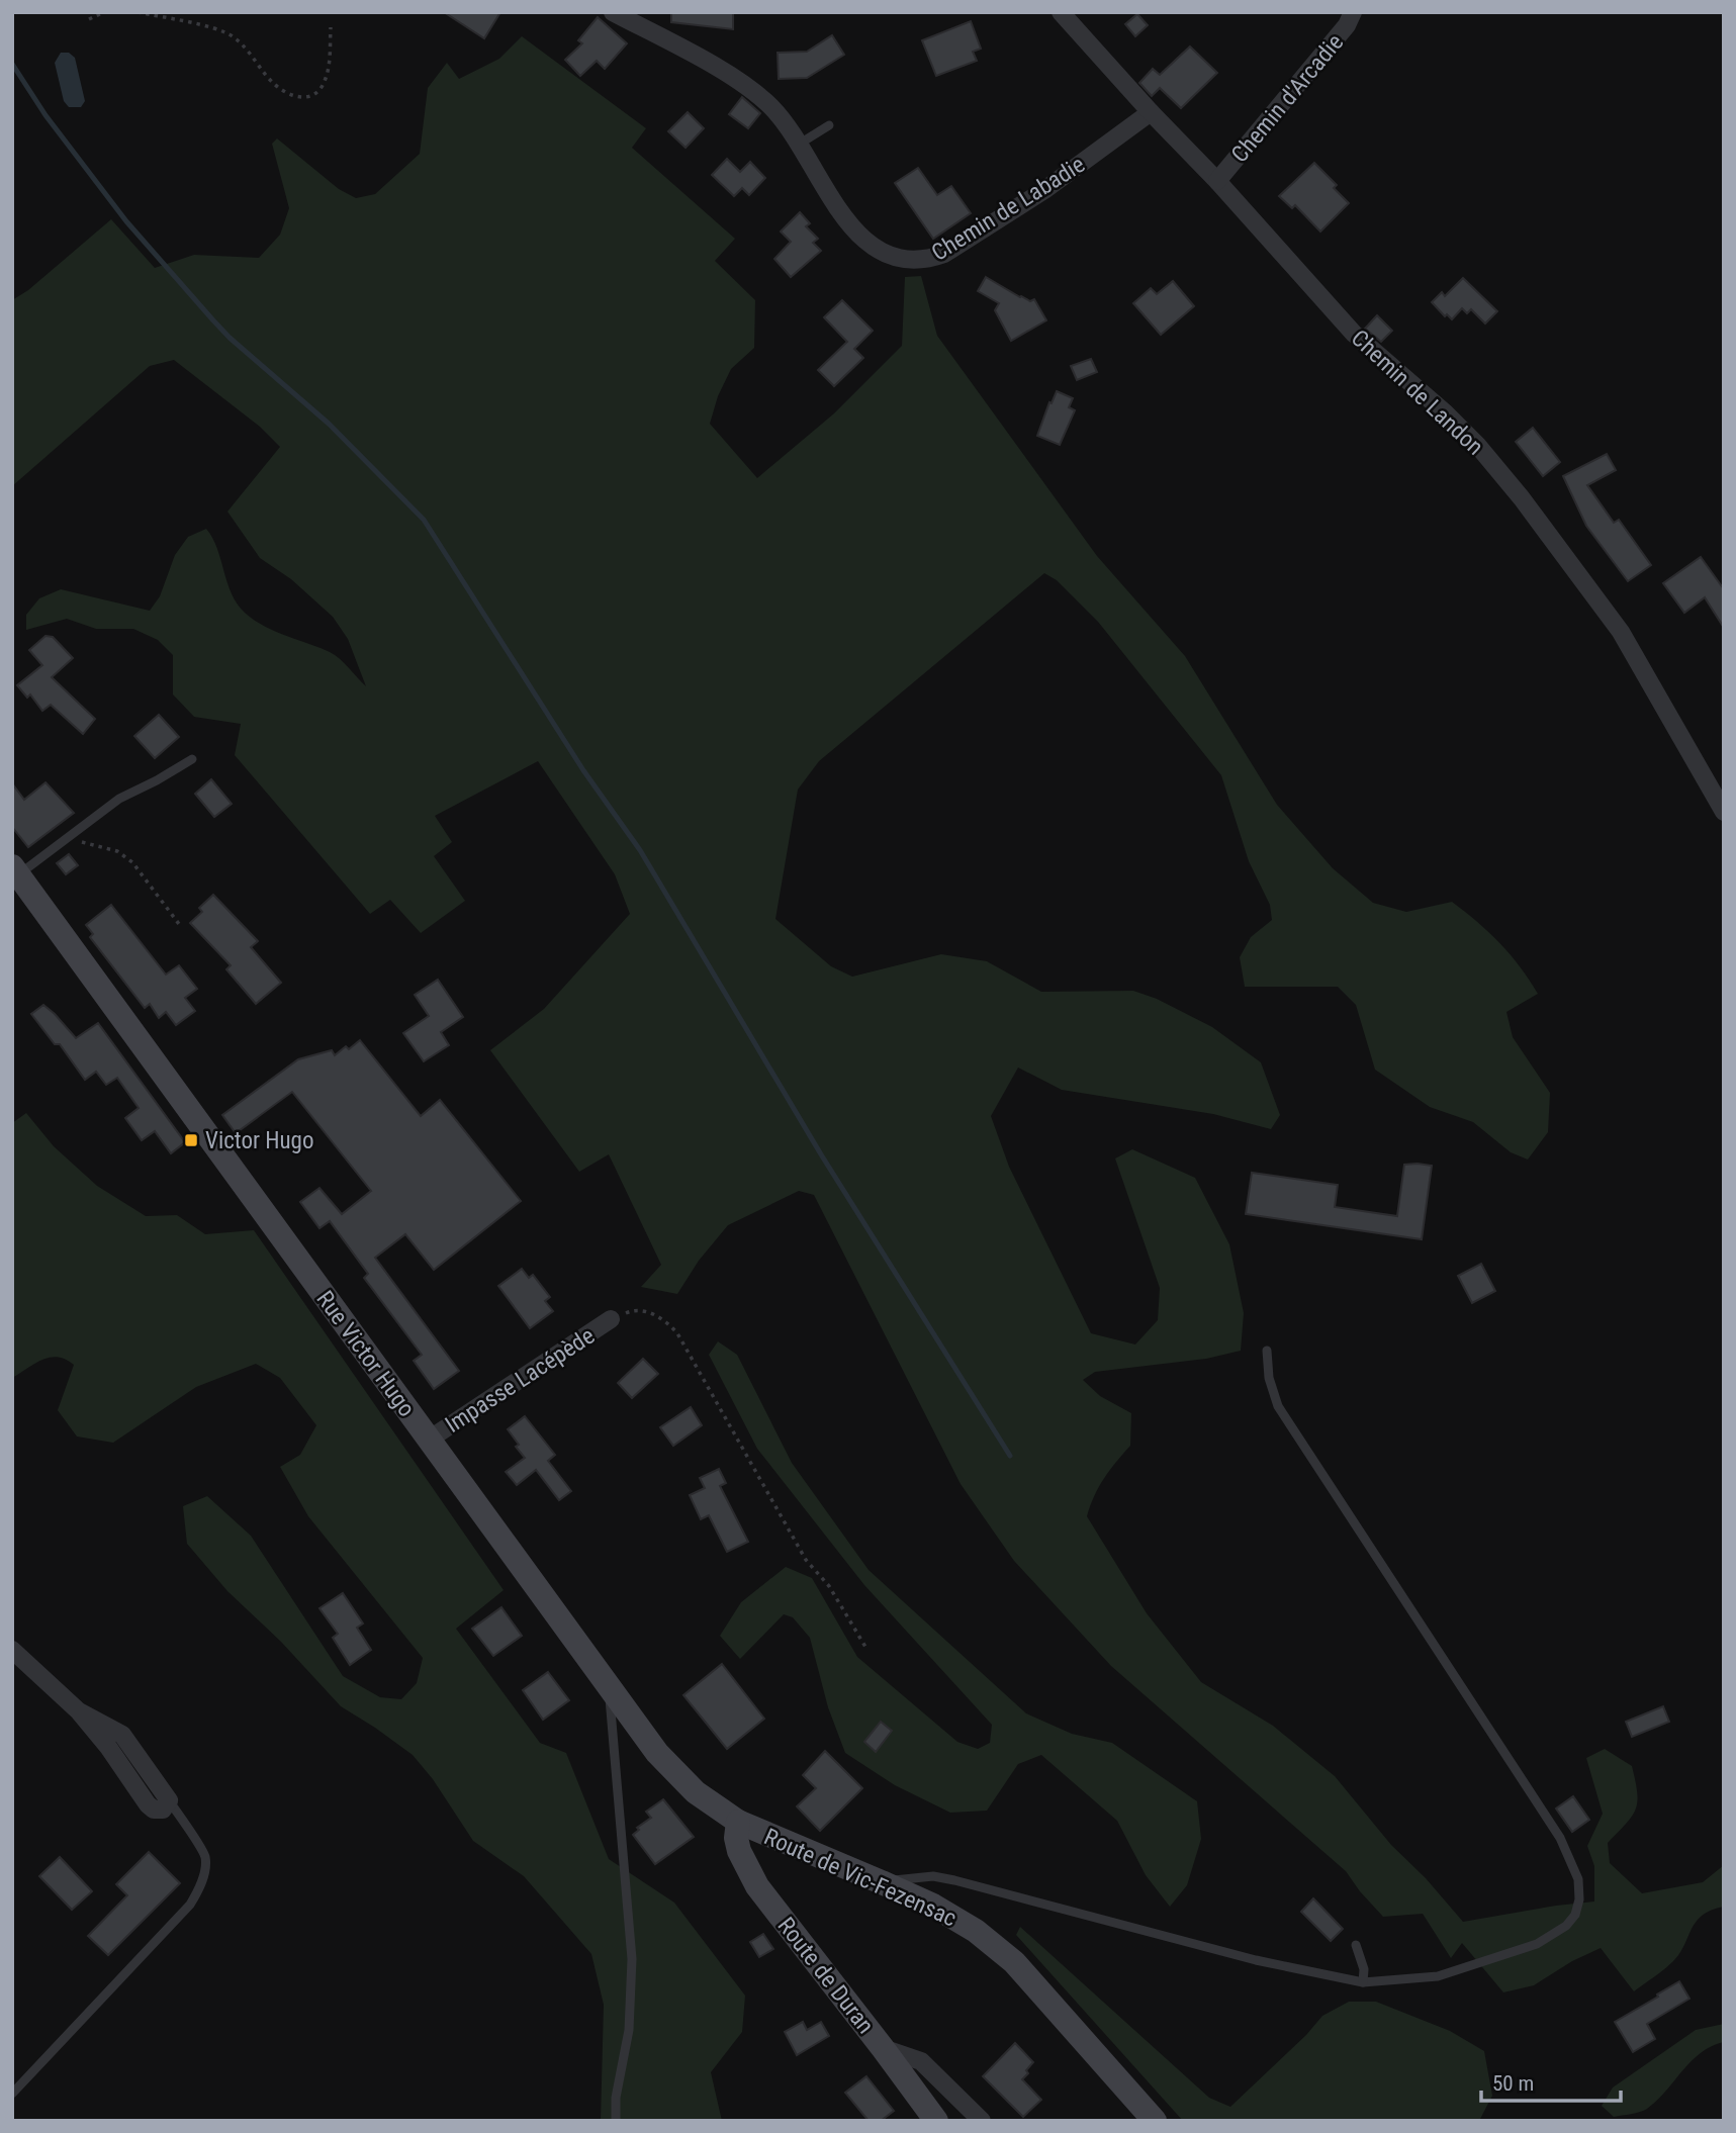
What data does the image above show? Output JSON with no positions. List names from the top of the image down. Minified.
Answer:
{"streets":{"main road":["Rue Victor Hugo","Route de Vic-Fezensac","Route de Duran"],"street":["Chemin d'Arcadie","Chemin de Labadie","Chemin de Landon","Impasse Lacépède"]},"crossings":[["Chemin d'Arcadie","Chemin de Landon"],["Chemin de Labadie","Chemin de Landon"],["Rue Victor Hugo","Impasse Lacépède"],["Rue Victor Hugo","Route de Vic-Fezensac"],["Rue Victor Hugo","Route de Duran"],["Route de Vic-Fezensac","Route de Duran"]],"places":{"transit":["Victor Hugo"]},"scale_bar":"50 m"}
